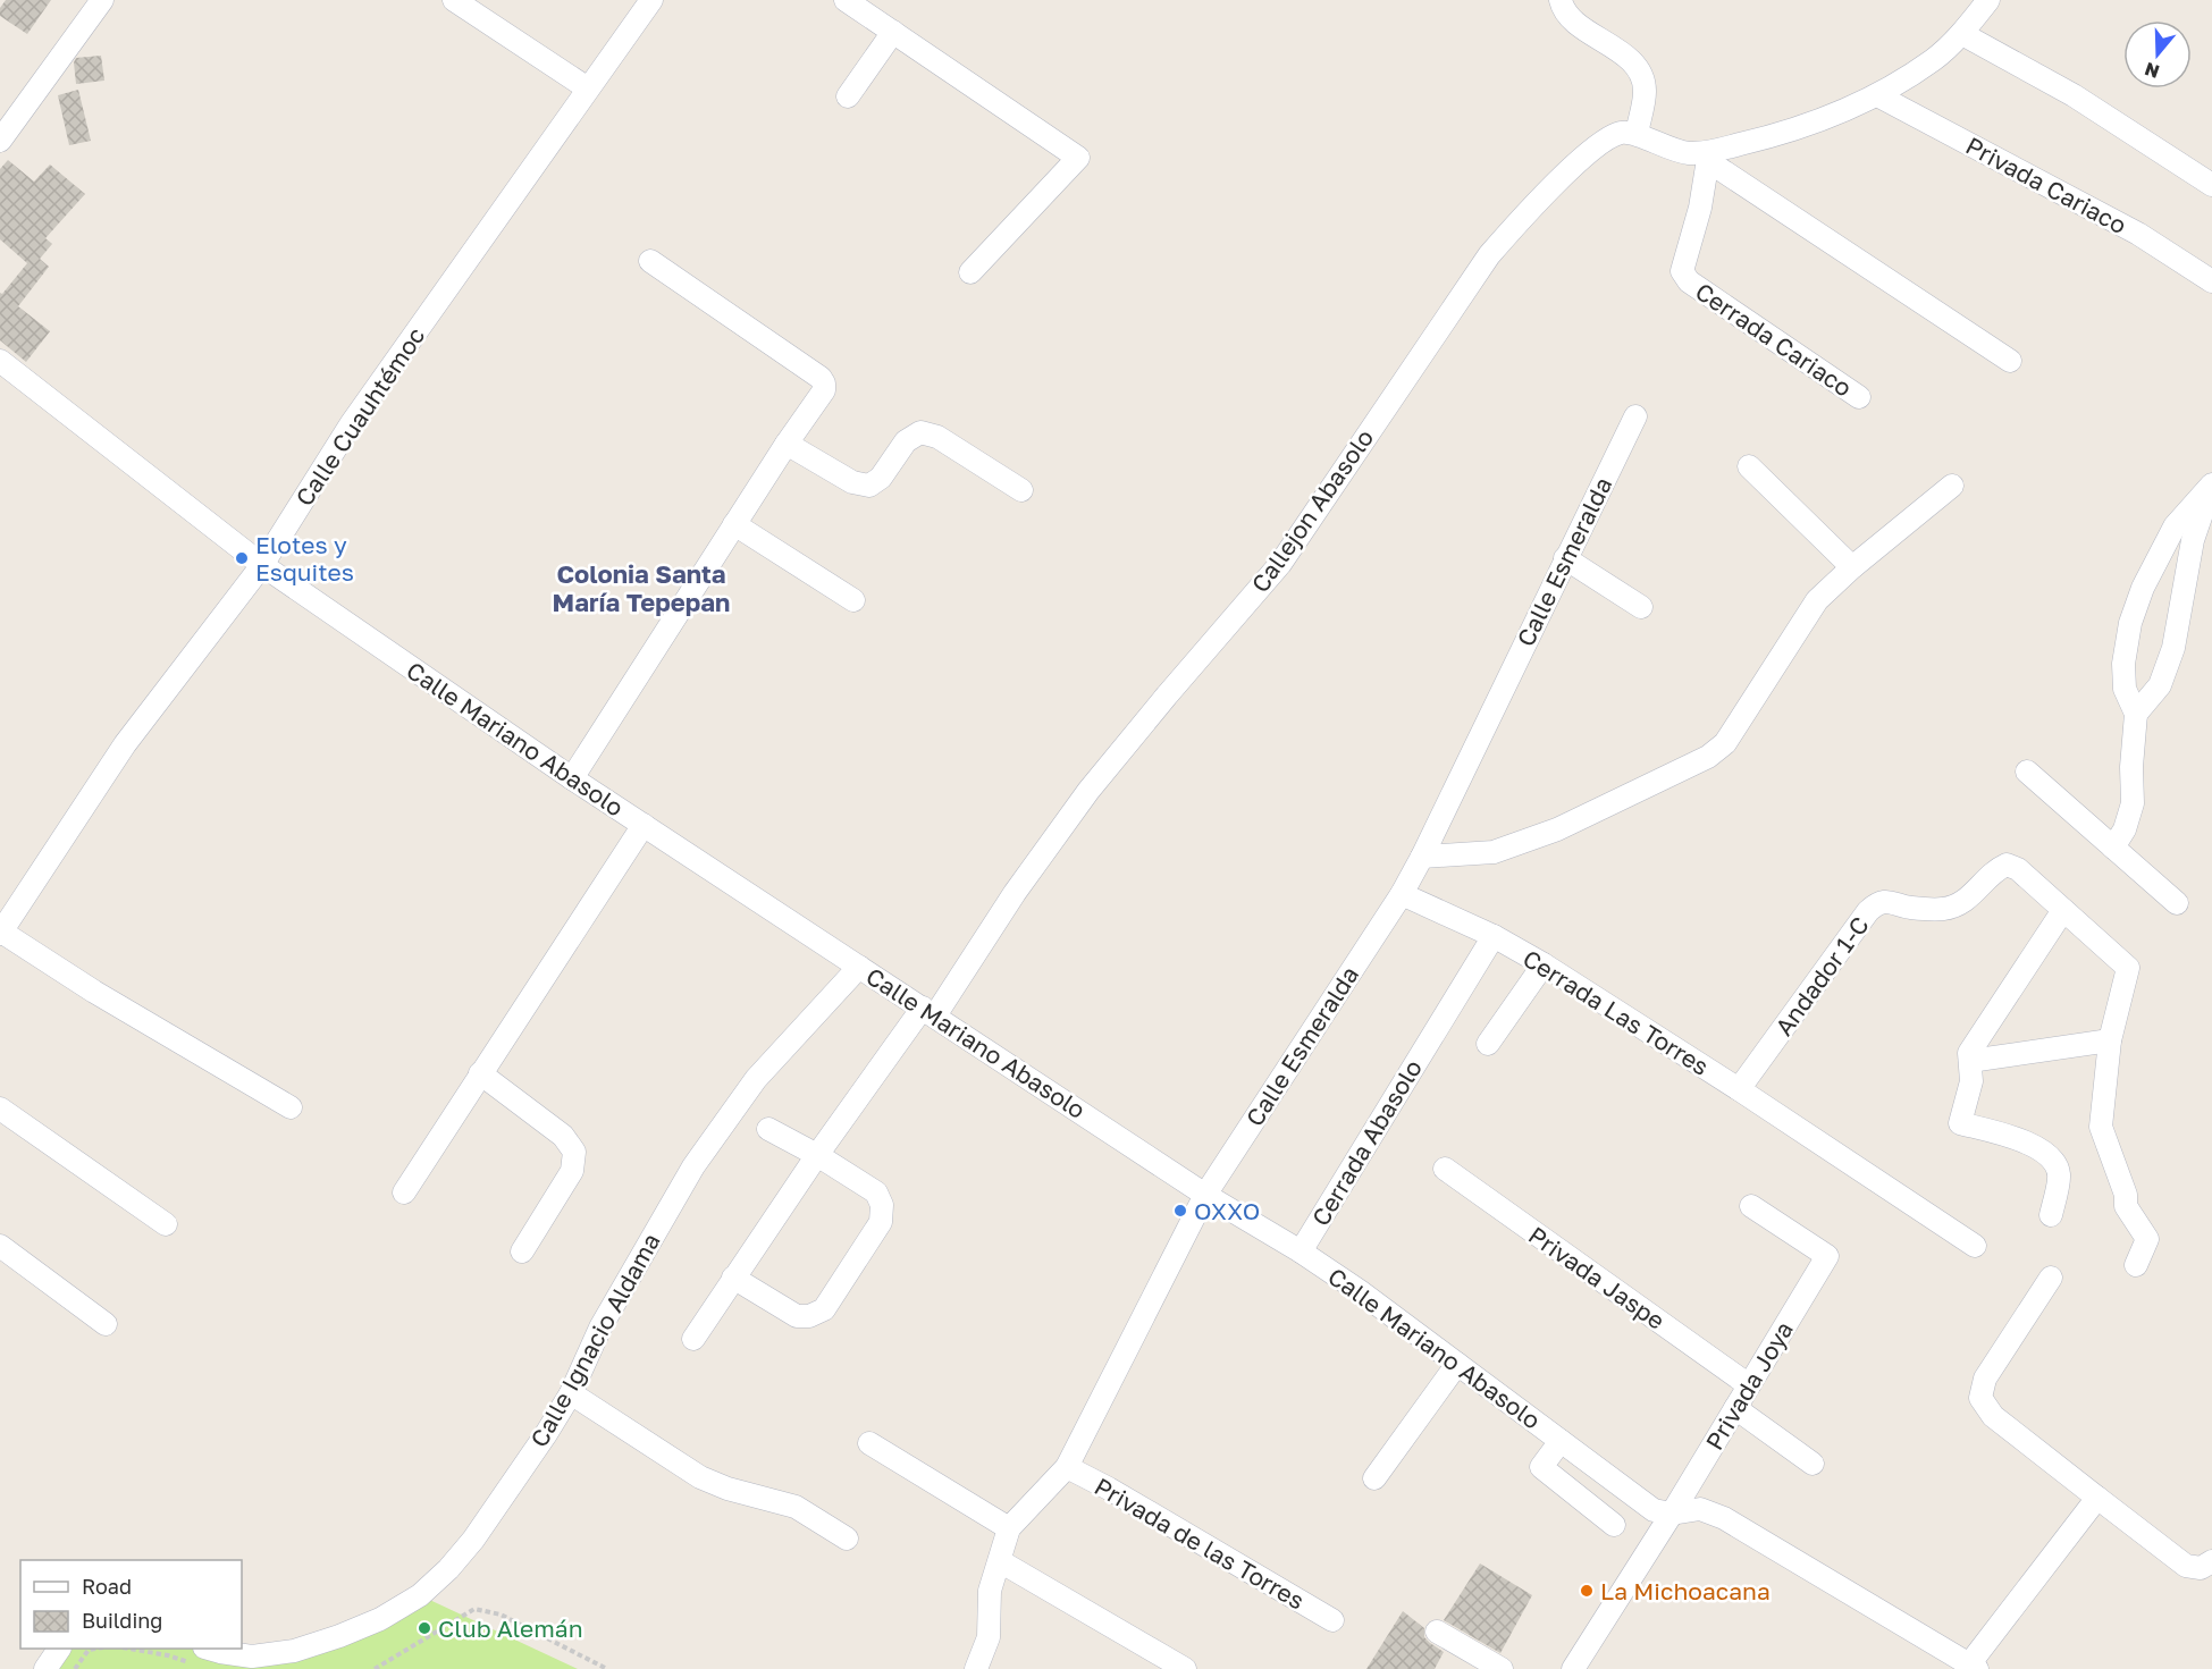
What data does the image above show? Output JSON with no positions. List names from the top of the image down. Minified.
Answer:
{"streets":{"street":["Privada Cariaco","Cerrada Cariaco","Calle Cuauhtémoc","Callejon Abasolo","Calle Esmeralda","Calle Mariano Abasolo","Andador 1-C","Cerrada Las Torres","Cerrada Abasolo","Privada Jaspe","Calle Ignacio Aldama","Privada Joya","Privada de las Torres"]},"crossings":[["Calle Cuauhtémoc","Calle Mariano Abasolo"],["Callejon Abasolo","Calle Mariano Abasolo"],["Calle Esmeralda","Calle Mariano Abasolo"],["Calle Esmeralda","Cerrada Las Torres"],["Calle Esmeralda","Privada de las Torres"],["Calle Mariano Abasolo","Cerrada Abasolo"],["Calle Mariano Abasolo","Calle Ignacio Aldama"],["Calle Mariano Abasolo","Privada Joya"],["Andador 1-C","Cerrada Las Torres"],["Cerrada Las Torres","Cerrada Abasolo"],["Privada Jaspe","Privada Joya"]],"districts":["Colonia Santa María Tepepan"],"places":["Elotes y Esquites","OXXO","La Michoacana","Club Alemán"],"legend":["Road","Building"],"north":"bottom"}
